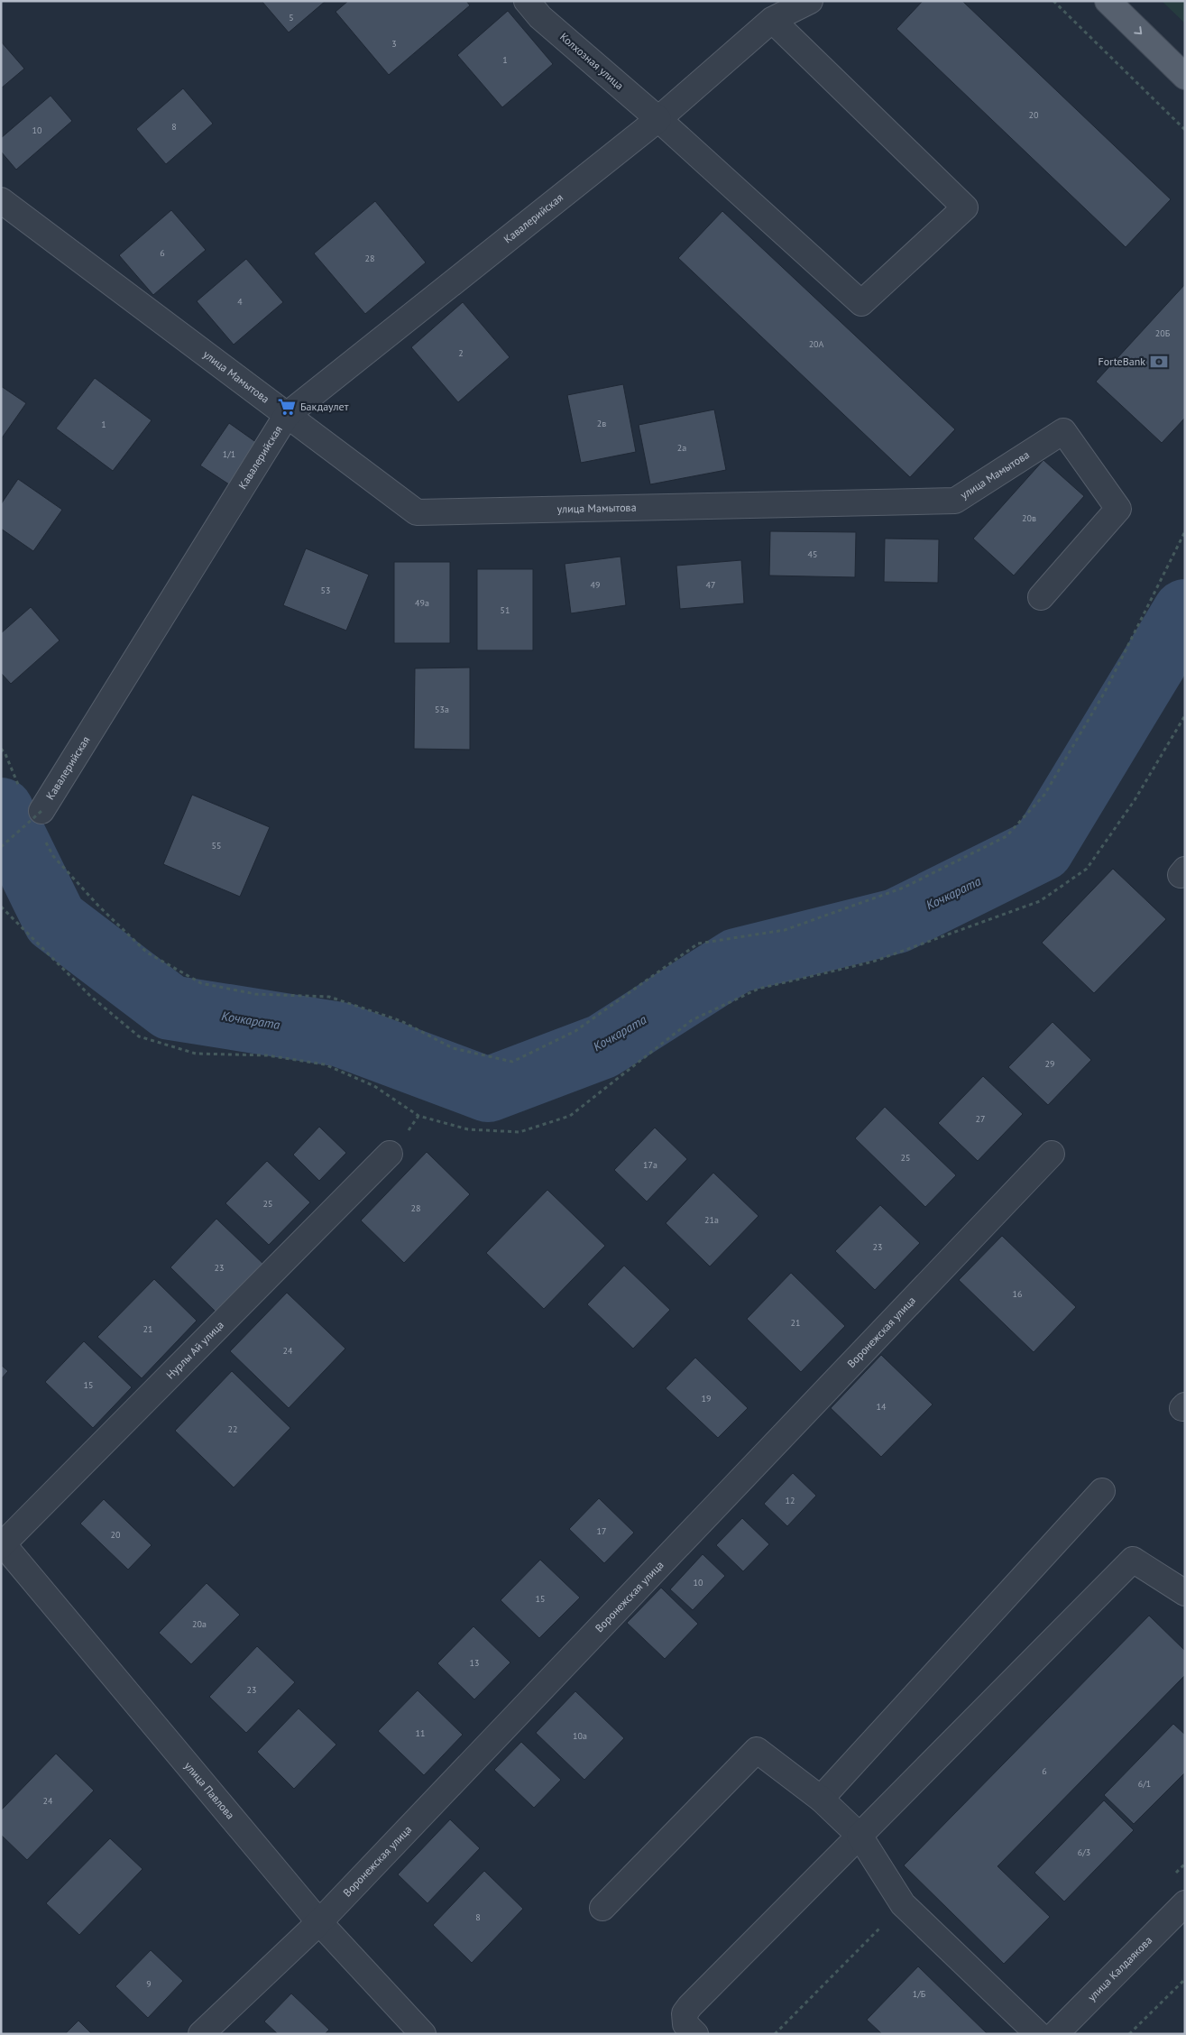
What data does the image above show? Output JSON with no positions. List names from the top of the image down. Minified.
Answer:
{"streets":{"street":["Колхозная улица","Кавалерийская","улица Мамытова","Воронежская улица","Нурлы Ай улица","улица Павлова","улица Калдаякова"]},"crossings":[["Колхозная улица","Кавалерийская"],["Кавалерийская","улица Мамытова"],["Воронежская улица","улица Павлова"],["Нурлы Ай улица","улица Павлова"]],"water":["Кочкарата"],"places":{"bank":["ForteBank"],"supermarket":["Бакдаулет"]},"house_numbers":["5","3","1","20","8","10","6","28","4","20Б","20А","2","2в","1","2а","1/1","20в","45","49","47","53","49а","51","53а","55","29","27","25","17а","25","28","21а","23","23","16","21","21","24","15","19","14","22","12","17","20","10","15","20а","13","23","11","10а","6","6/1","24","6/3","8","9","1/Б"]}
